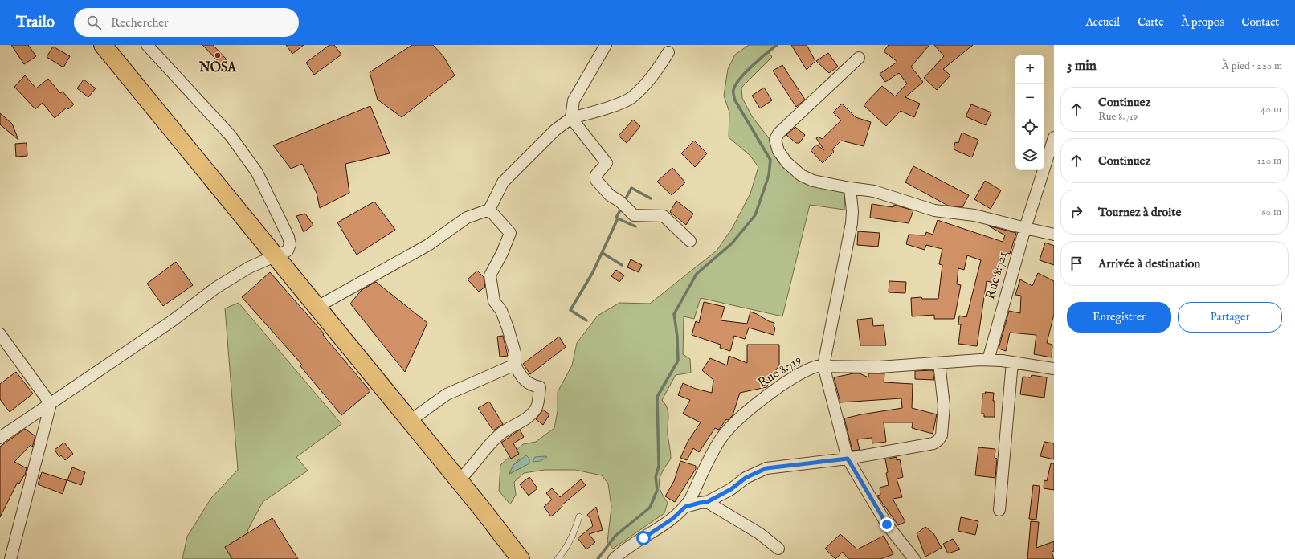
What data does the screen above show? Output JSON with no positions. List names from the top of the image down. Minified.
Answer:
{"streets":{"street":["Rue 8.721","Rue 8.719"]},"crossings":[["Rue 8.721","Rue 8.719"]],"places":["NOSA"],"page":{"header":"Trailo","search":"Rechercher","nav":["Accueil","Carte","À propos","Contact"],"heading":["3 min","À pied · 220 m"],"map_buttons":["+","−"],"list":[["Continuez","Rue 8.719","40 m"],["Continuez","120 m"],["Tournez à droite","60 m"],"Arrivée à destination"],"buttons":["Enregistrer","Partager"]}}
